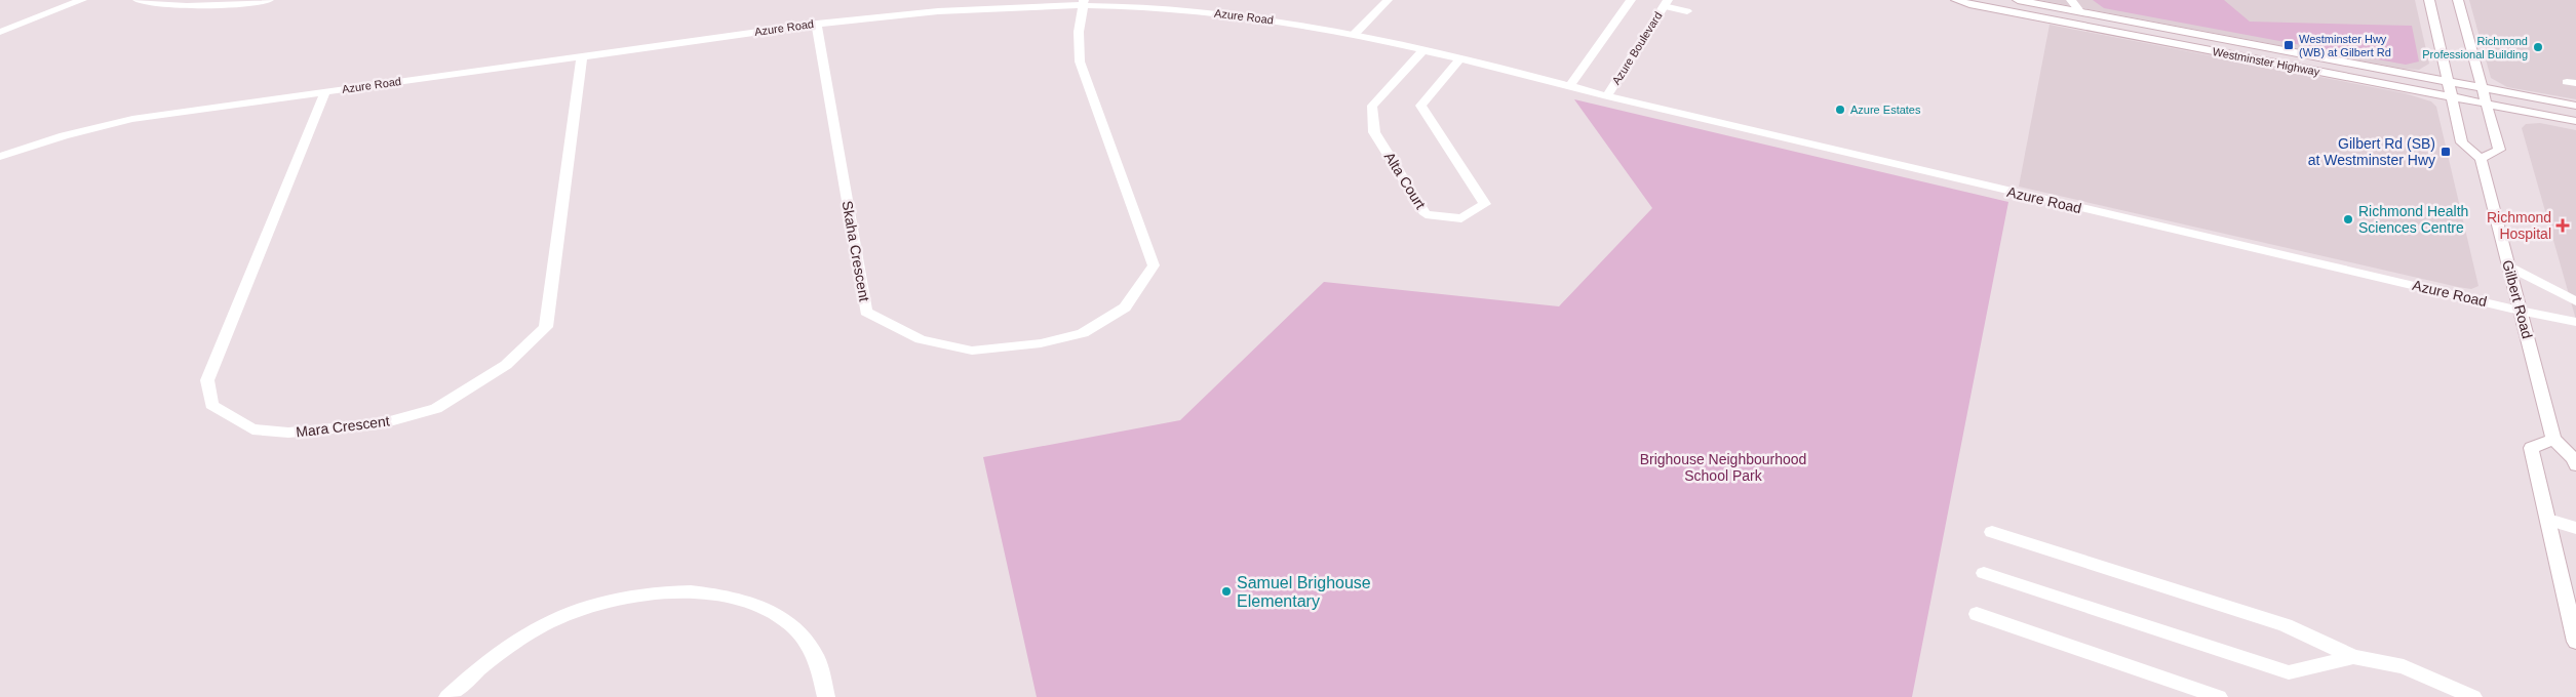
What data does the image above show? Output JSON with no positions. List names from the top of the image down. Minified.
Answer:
{"streets":{"street":["Azure Road","Azure Boulevard","Westminster Highway","Alta Court","Skaha Crescent","Gilbert Road","Mara Crescent"]},"crossings":[["Azure Road","Azure Boulevard"],["Azure Road","Alta Court"],["Azure Road","Skaha Crescent"],["Azure Road","Gilbert Road"],["Azure Road","Mara Crescent"]],"parks":["Brighouse Neighbourhood School Park"],"places":{"transit":["Westminster Hwy (WB) at Gilbert Rd","Gilbert Rd (SB) at Westminster Hwy"],"other":["Richmond Professional Building","Azure Estates","Richmond Health Sciences Centre","Samuel Brighouse Elementary"],"health":["Richmond Hospital"]}}
